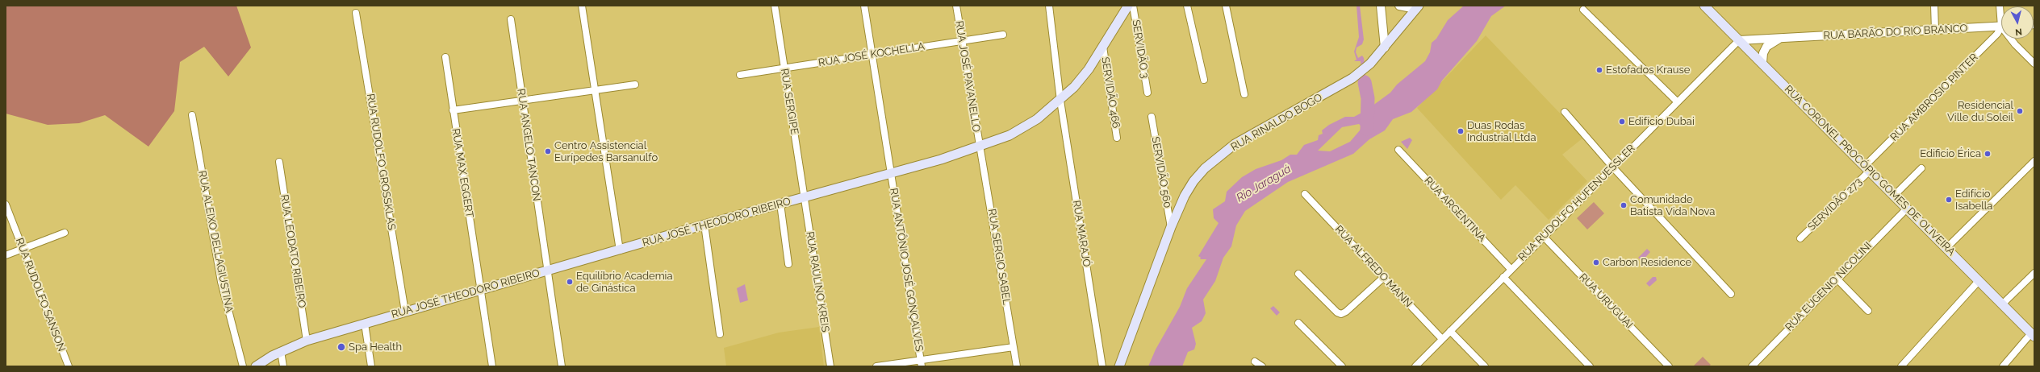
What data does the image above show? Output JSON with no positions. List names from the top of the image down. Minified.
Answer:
{"streets":{"main road":["RUA RINALDO BOGO","RUA CORONEL PROCÓPIO GOMES DE OLIVEIRA","RUA JOSÉ THEODORO RIBEIRO"],"street":["RUA BARÃO DO RIO BRANCO","SERVIDÃO 3","RUA JOSÉ KOCHELLA","RUA JOSÉ PAVANELLO","SERVIDÃO 466","RUA AMBROSIO PINTER","RUA SERGIPE","RUA ANGELO TANCON","RUA RUDOLFO GROSSKLAS","SERVIDÃO 560","RUA MAX EGGERT","RUA RUDOLFO HUFENUESSLER","SERVIDÃO 273","RUA ARGENTINA","RUA MARAJÓ","RUA ALEIXO DELLAGIUSTINA","RUA LEODATO RIBEIRO","RUA SERGIO SABEL","RUA ALFREDO MANN","RUA ANTÔNIO JOSÉ GONÇALVES","RUA RAULINO KREIS","RUA EUGENIO NICOLINI","RUA RUDOLFO SANSON","RUA URUGUAI"]},"crossings":[["RUA BARÃO DO RIO BRANCO","RUA CORONEL PROCÓPIO GOMES DE OLIVEIRA"],["RUA BARÃO DO RIO BRANCO","RUA RUDOLFO HUFENUESSLER"],["RUA JOSÉ KOCHELLA","RUA JOSÉ PAVANELLO"],["RUA JOSÉ KOCHELLA","RUA SERGIPE"],["RUA JOSÉ KOCHELLA","RUA ANTÔNIO JOSÉ GONÇALVES"],["RUA JOSÉ PAVANELLO","RUA JOSÉ THEODORO RIBEIRO"],["RUA JOSÉ PAVANELLO","RUA SERGIO SABEL"],["SERVIDÃO 466","RUA JOSÉ THEODORO RIBEIRO"],["RUA AMBROSIO PINTER","RUA CORONEL PROCÓPIO GOMES DE OLIVEIRA"],["RUA AMBROSIO PINTER","SERVIDÃO 273"],["RUA SERGIPE","RUA JOSÉ THEODORO RIBEIRO"],["RUA SERGIPE","RUA RAULINO KREIS"],["RUA RINALDO BOGO","SERVIDÃO 560"],["RUA ANGELO TANCON","RUA JOSÉ THEODORO RIBEIRO"],["RUA RUDOLFO GROSSKLAS","RUA JOSÉ THEODORO RIBEIRO"],["RUA CORONEL PROCÓPIO GOMES DE OLIVEIRA","RUA RUDOLFO HUFENUESSLER"],["RUA CORONEL PROCÓPIO GOMES DE OLIVEIRA","SERVIDÃO 273"],["RUA CORONEL PROCÓPIO GOMES DE OLIVEIRA","RUA EUGENIO NICOLINI"],["RUA MAX EGGERT","RUA JOSÉ THEODORO RIBEIRO"],["RUA RUDOLFO HUFENUESSLER","RUA ARGENTINA"],["RUA RUDOLFO HUFENUESSLER","RUA ALFREDO MANN"],["RUA RUDOLFO HUFENUESSLER","RUA URUGUAI"],["RUA JOSÉ THEODORO RIBEIRO","RUA MARAJÓ"],["RUA JOSÉ THEODORO RIBEIRO","RUA LEODATO RIBEIRO"],["RUA JOSÉ THEODORO RIBEIRO","RUA SERGIO SABEL"],["RUA JOSÉ THEODORO RIBEIRO","RUA ANTÔNIO JOSÉ GONÇALVES"],["RUA JOSÉ THEODORO RIBEIRO","RUA RAULINO KREIS"]],"water":["Rio Jaraguá"],"places":["Estofados Krause","Residencial Ville du Soleil","Edifício Dubai","Duas Rodas Industrial Ltda","Centro Assistencial Eurípedes Barsanulfo","Edificio Érica","Edifício Isabella","Comunidade Batista Vida Nova","Carbon Residence","Equilíbrio Academia de Ginástica","Spa Health"],"north":"bottom"}
